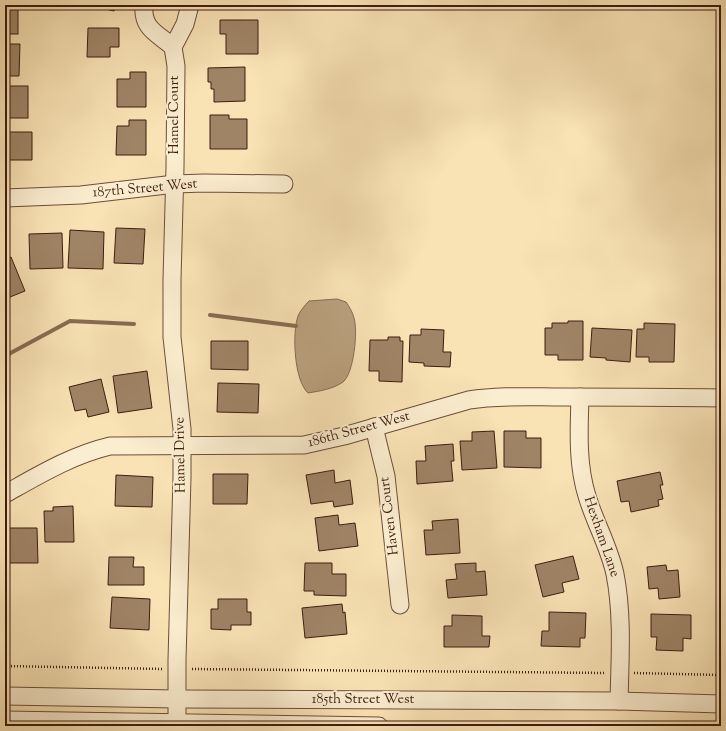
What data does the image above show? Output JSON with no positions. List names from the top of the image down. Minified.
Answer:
{"streets":{"street":["Hamel Court","187th Street West","186th Street West","Hamel Drive","Haven Court","Hexham Lane","185th Street West"]},"crossings":[["Hamel Court","187th Street West"],["Hamel Court","Hamel Drive"],["187th Street West","Hamel Drive"],["186th Street West","Hamel Drive"],["186th Street West","Haven Court"],["186th Street West","Hexham Lane"],["Hamel Drive","185th Street West"],["Hexham Lane","185th Street West"]]}
